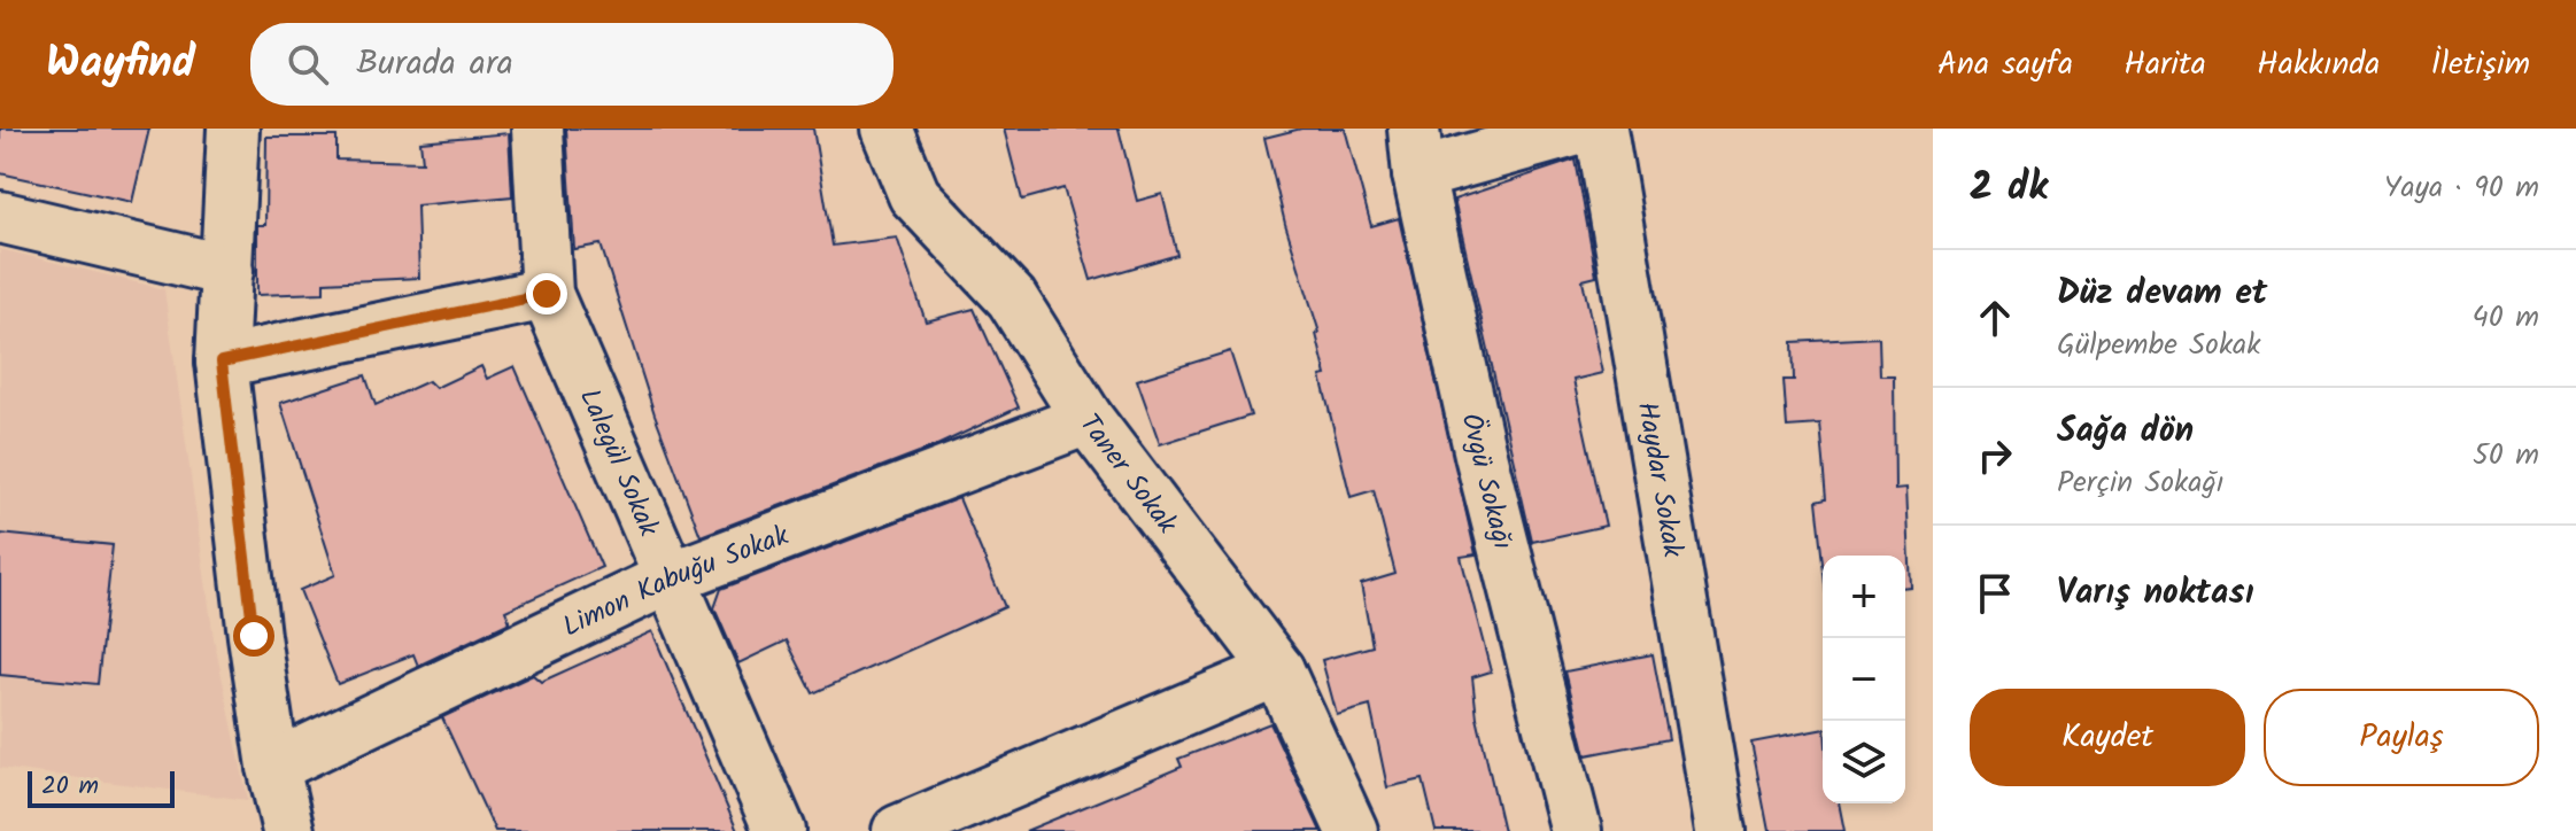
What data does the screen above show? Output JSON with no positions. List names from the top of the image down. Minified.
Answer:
{"streets":{"street":["Lalegül Sokak","Taner Sokak","Haydar Sokak","Övgü Sokağı","Limon Kabuğu Sokak"]},"crossings":[["Lalegül Sokak","Limon Kabuğu Sokak"],["Taner Sokak","Limon Kabuğu Sokak"]],"scale_bar":"20 m","page":{"header":"Wayfind","search":"Burada ara","nav":["Ana sayfa","Harita","Hakkında","İletişim"],"heading":["2 dk","Yaya · 90 m"],"list":[["Düz devam et","Gülpembe Sokak","40 m"],["Sağa dön","Perçin Sokağı","50 m"],"Varış noktası"],"map_buttons":["+","−"],"buttons":["Kaydet","Paylaş"],"scale":"20 m"}}
